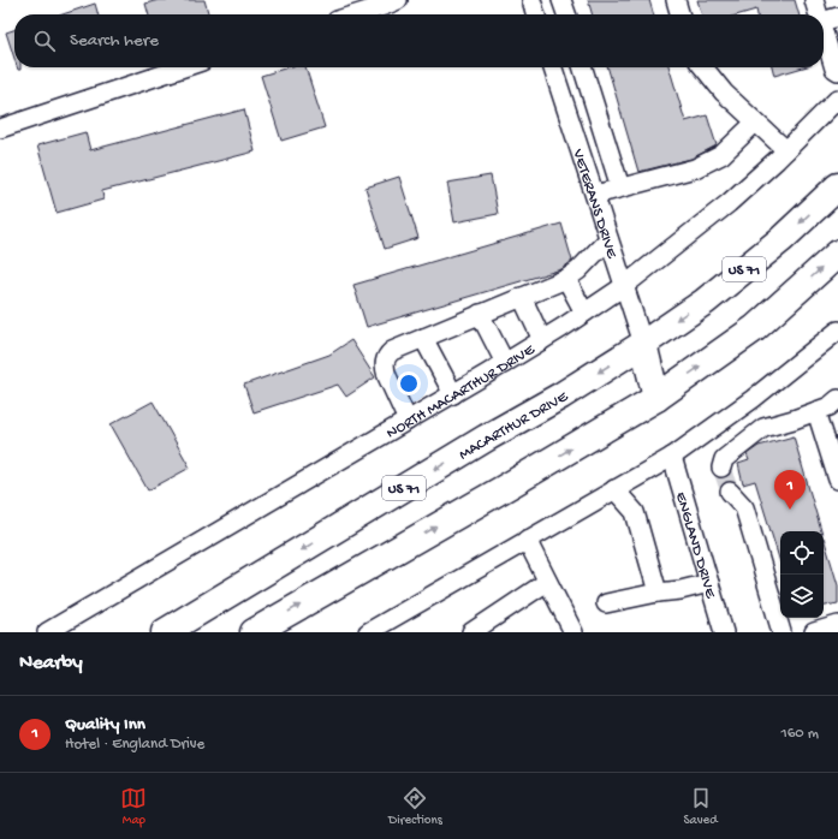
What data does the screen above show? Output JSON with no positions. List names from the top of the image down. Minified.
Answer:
{"streets":{"highway":["US 71","MACARTHUR DRIVE"],"street":["VETERANS DRIVE","NORTH MACARTHUR DRIVE","ENGLAND DRIVE"]},"crossings":[["VETERANS DRIVE","NORTH MACARTHUR DRIVE"],["VETERANS DRIVE","MACARTHUR DRIVE"]],"page":{"search":"Search here","pins":"1","heading":"Nearby","list":[{"mark":"1","name":"Quality Inn","note":"Hotel · England Drive","value":"160 m"}],"nav":["Map","Directions","Saved"]}}
